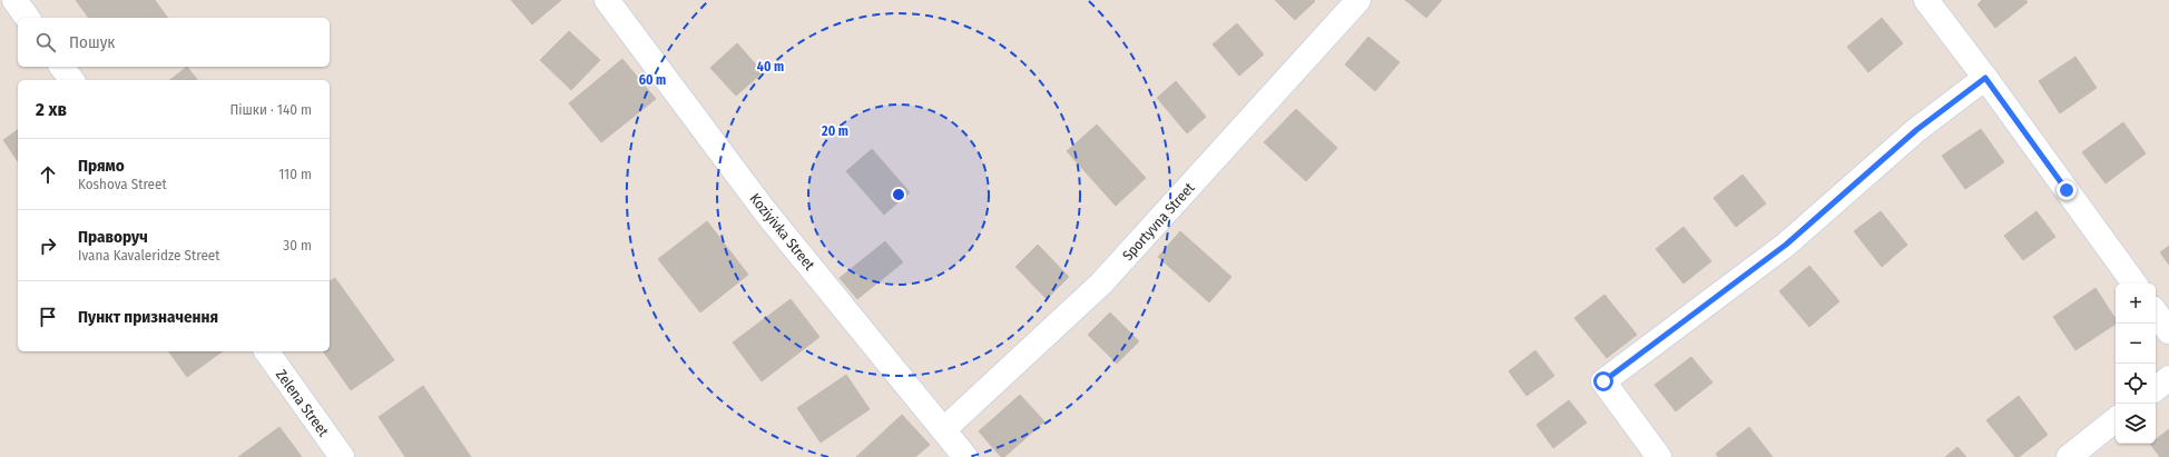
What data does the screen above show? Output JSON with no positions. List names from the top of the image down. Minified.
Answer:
{"streets":{"street":["Sportyvna Street","Koziyivka Street","Zelena Street"]},"crossings":[["Sportyvna Street","Koziyivka Street"]],"page":{"search":"Пошук","heading":["2 хв","Пішки · 140 m"],"list":[["Прямо","Koshova Street","110 m"],["Праворуч","Ivana Kavaleridze Street","30 m"],"Пункт призначення"],"map_buttons":["+","−"]},"rings":["40 m","60 m","20 m"]}
